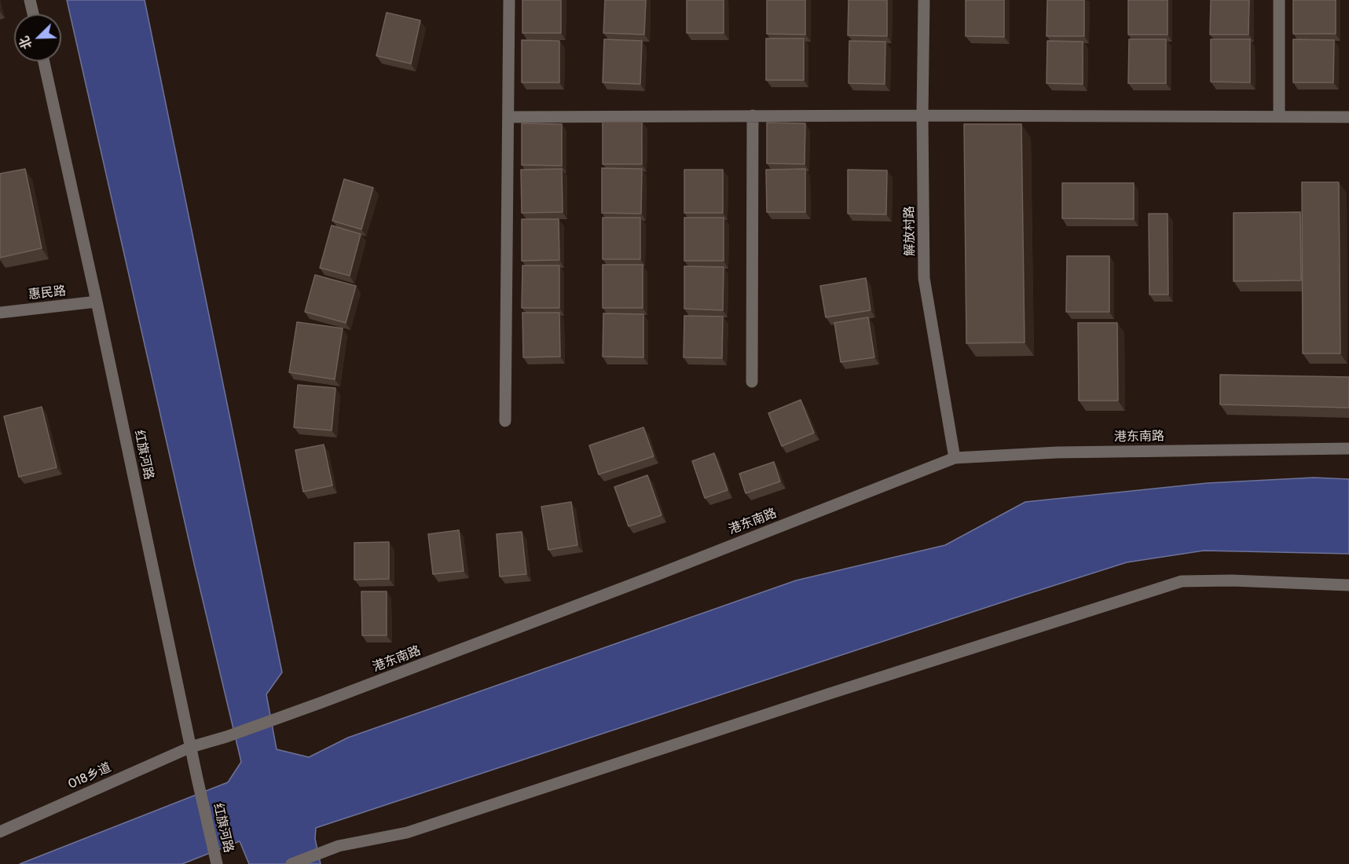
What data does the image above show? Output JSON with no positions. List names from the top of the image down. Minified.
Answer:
{"streets":{"street":["解放村路","惠民路","港东南路","红旗河路","018乡道"]},"crossings":[["解放村路","港东南路"],["惠民路","红旗河路"],["港东南路","红旗河路"],["港东南路","018乡道"],["红旗河路","018乡道"]],"north":"bottom left"}
